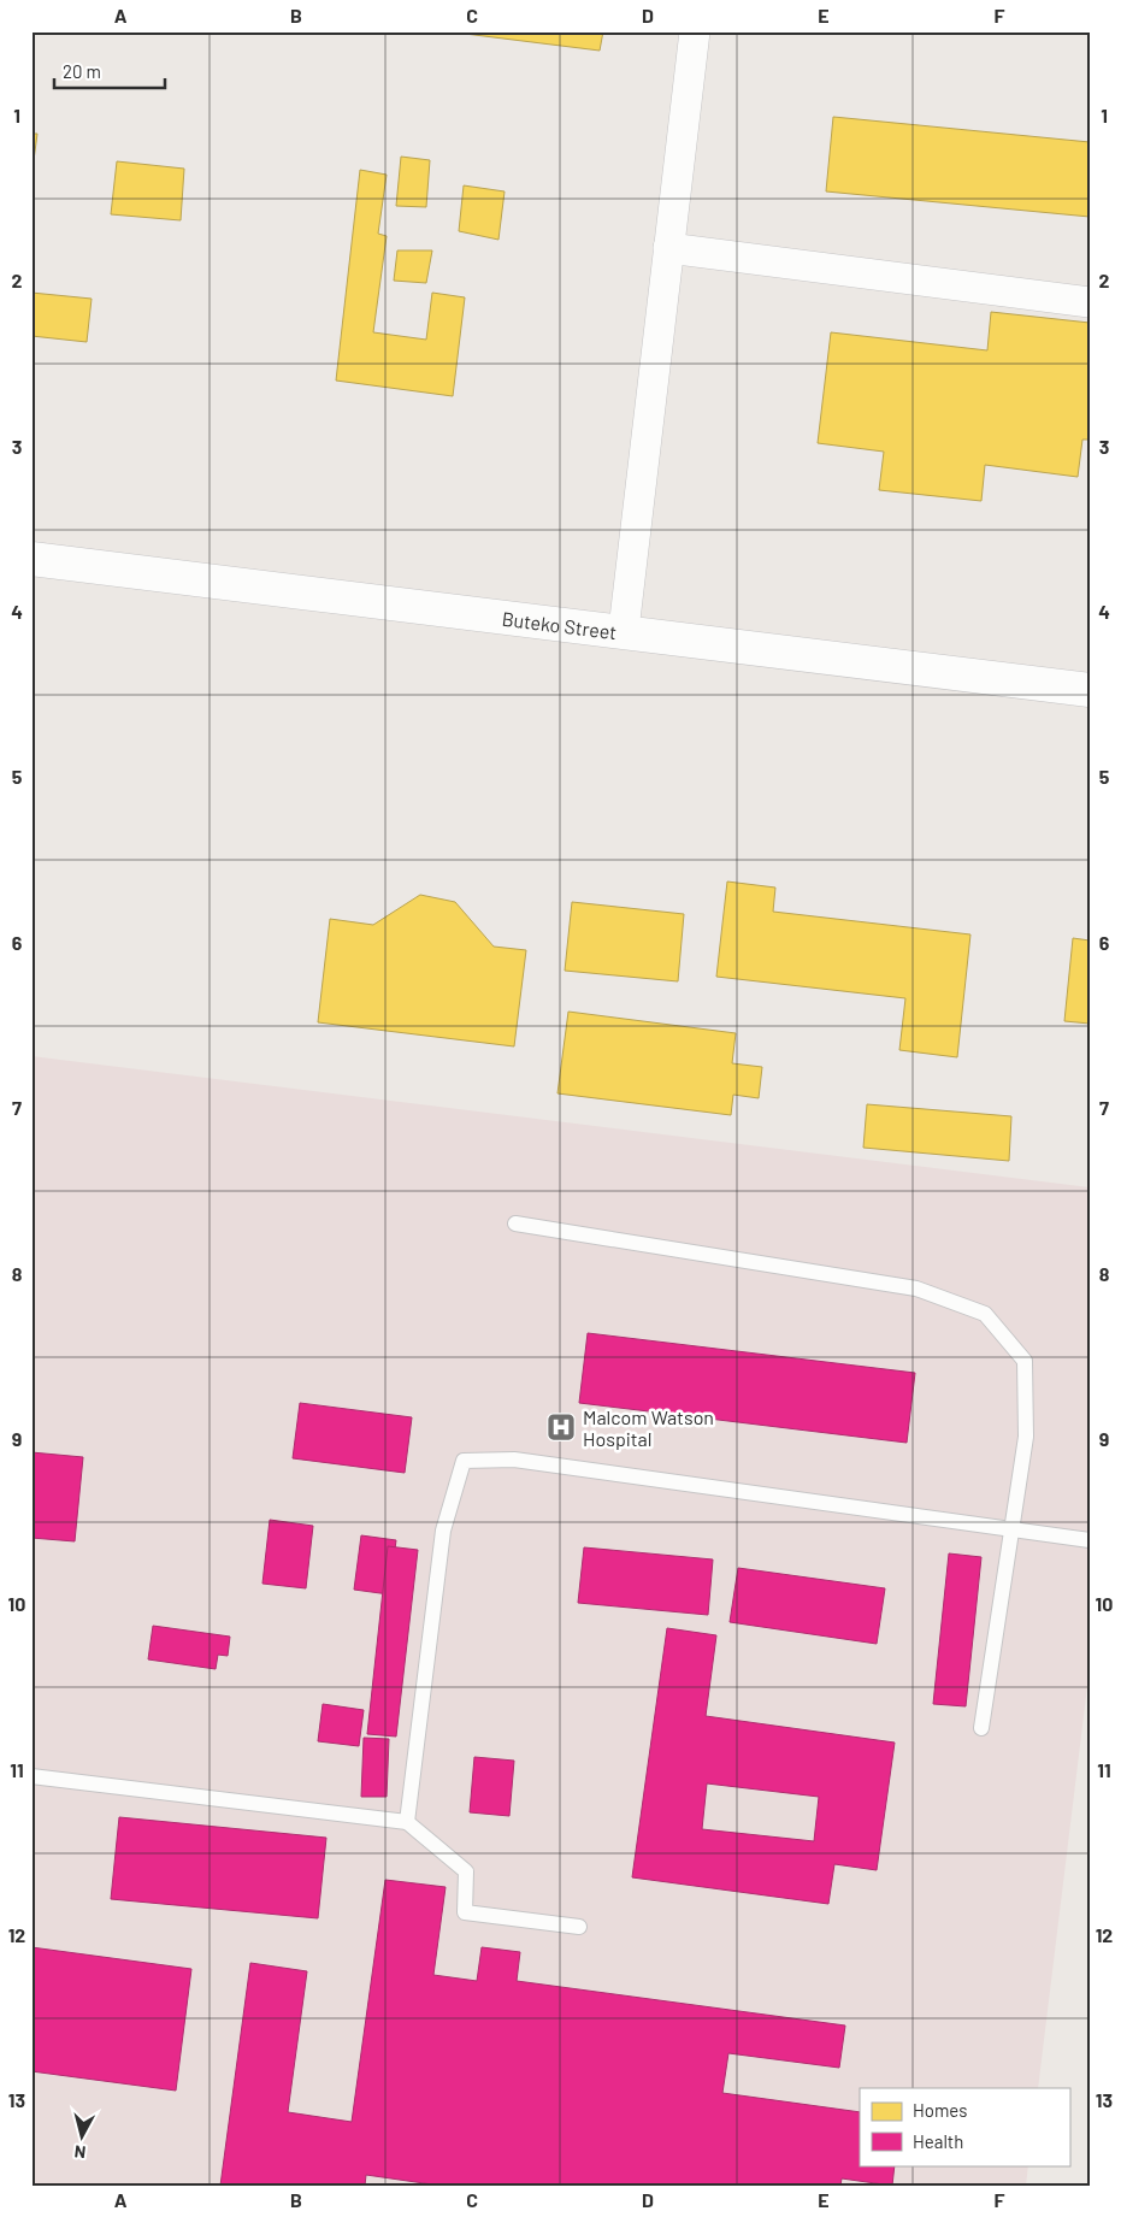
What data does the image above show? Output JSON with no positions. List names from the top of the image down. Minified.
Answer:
{"streets":{"street":["Buteko Street"]},"places":{"hospital":["Malcom Watson Hospital"]},"legend":["Homes","Health"],"scale_bar":"20 m","north":"bottom","grid":{"columns":["A","B","C","D","E","F"],"rows":["1","2","3","4","5","6","7","8","9","10","11","12","13"]}}
